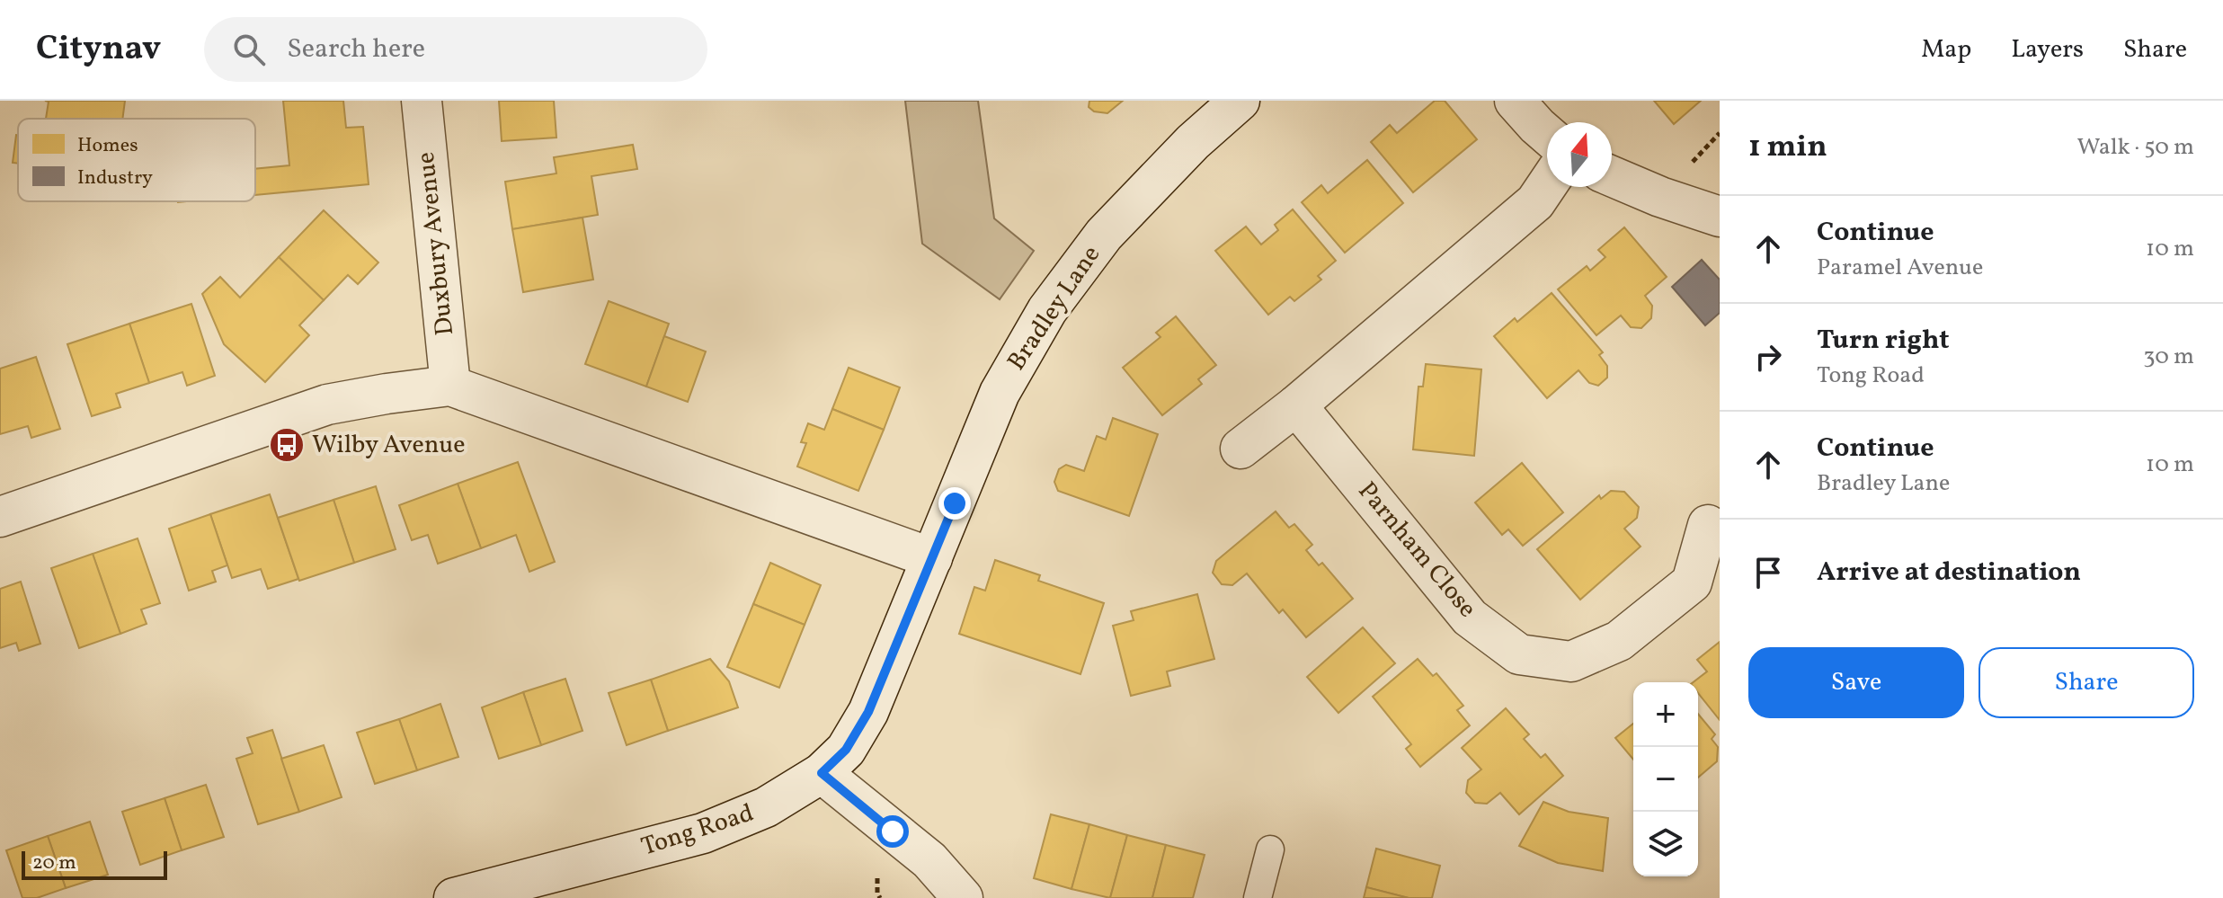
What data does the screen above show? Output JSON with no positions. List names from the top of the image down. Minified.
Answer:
{"streets":{"street":["Duxbury Avenue","Bradley Lane","Parnham Close","Tong Road"]},"crossings":[["Bradley Lane","Tong Road"]],"places":{"bus stop":["Wilby Avenue"]},"legend":["Homes","Industry"],"scale_bar":"20 m","north":"top","page":{"header":"Citynav","search":"Search here","nav":["Map","Layers","Share"],"heading":["1 min","Walk · 50 m"],"list":[["Continue","Paramel Avenue","10 m"],["Turn right","Tong Road","30 m"],["Continue","Bradley Lane","10 m"],"Arrive at destination"],"buttons":["Save","Share"],"map_buttons":["+","−"],"scale":"20 m"}}
